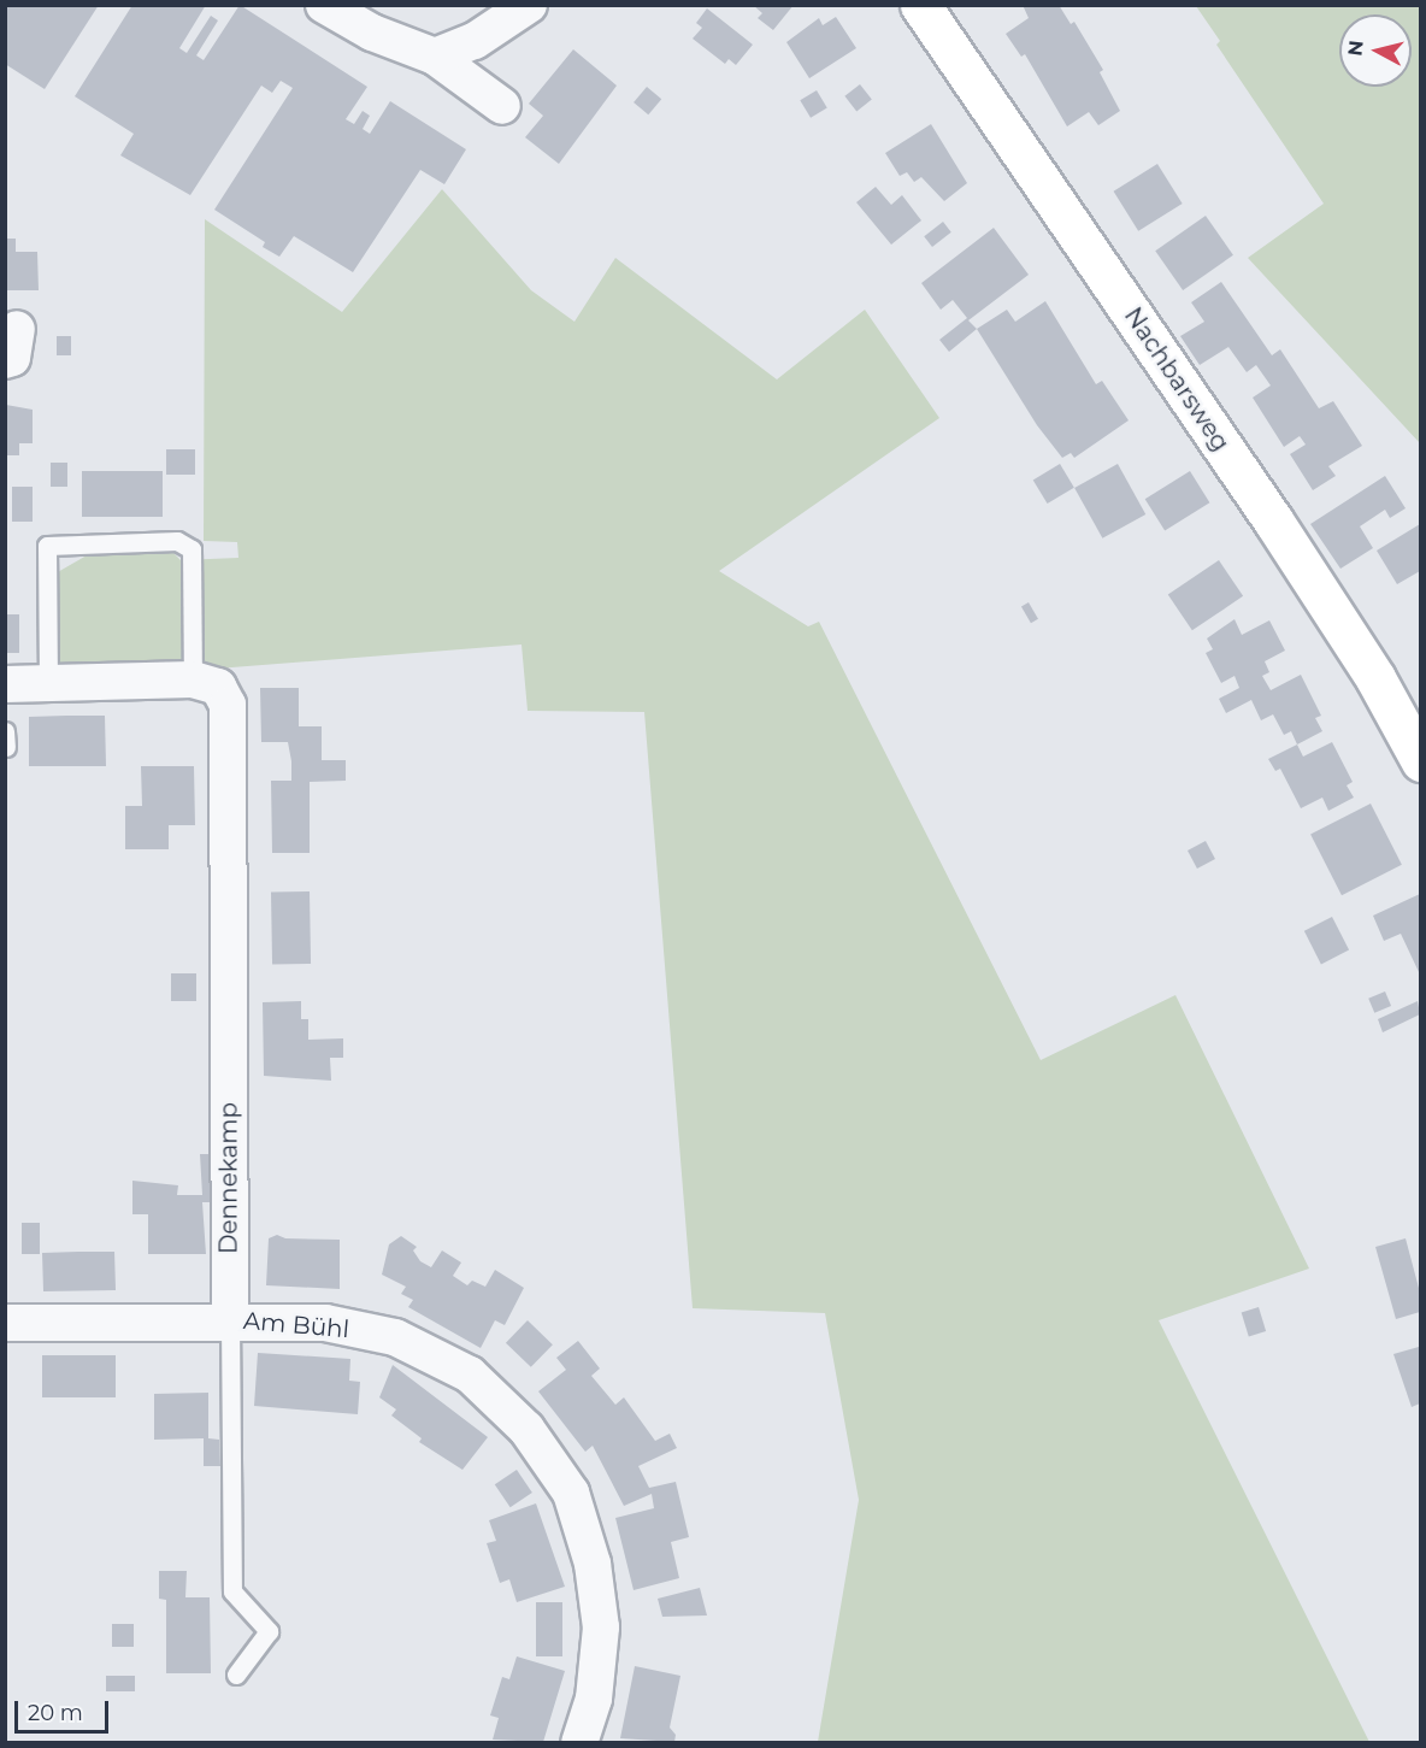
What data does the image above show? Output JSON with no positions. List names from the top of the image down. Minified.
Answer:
{"streets":{"street":["Nachbarsweg","Dennekamp","Am Bühl"]},"crossings":[["Dennekamp","Am Bühl"]],"scale_bar":"20 m","north":"left"}
